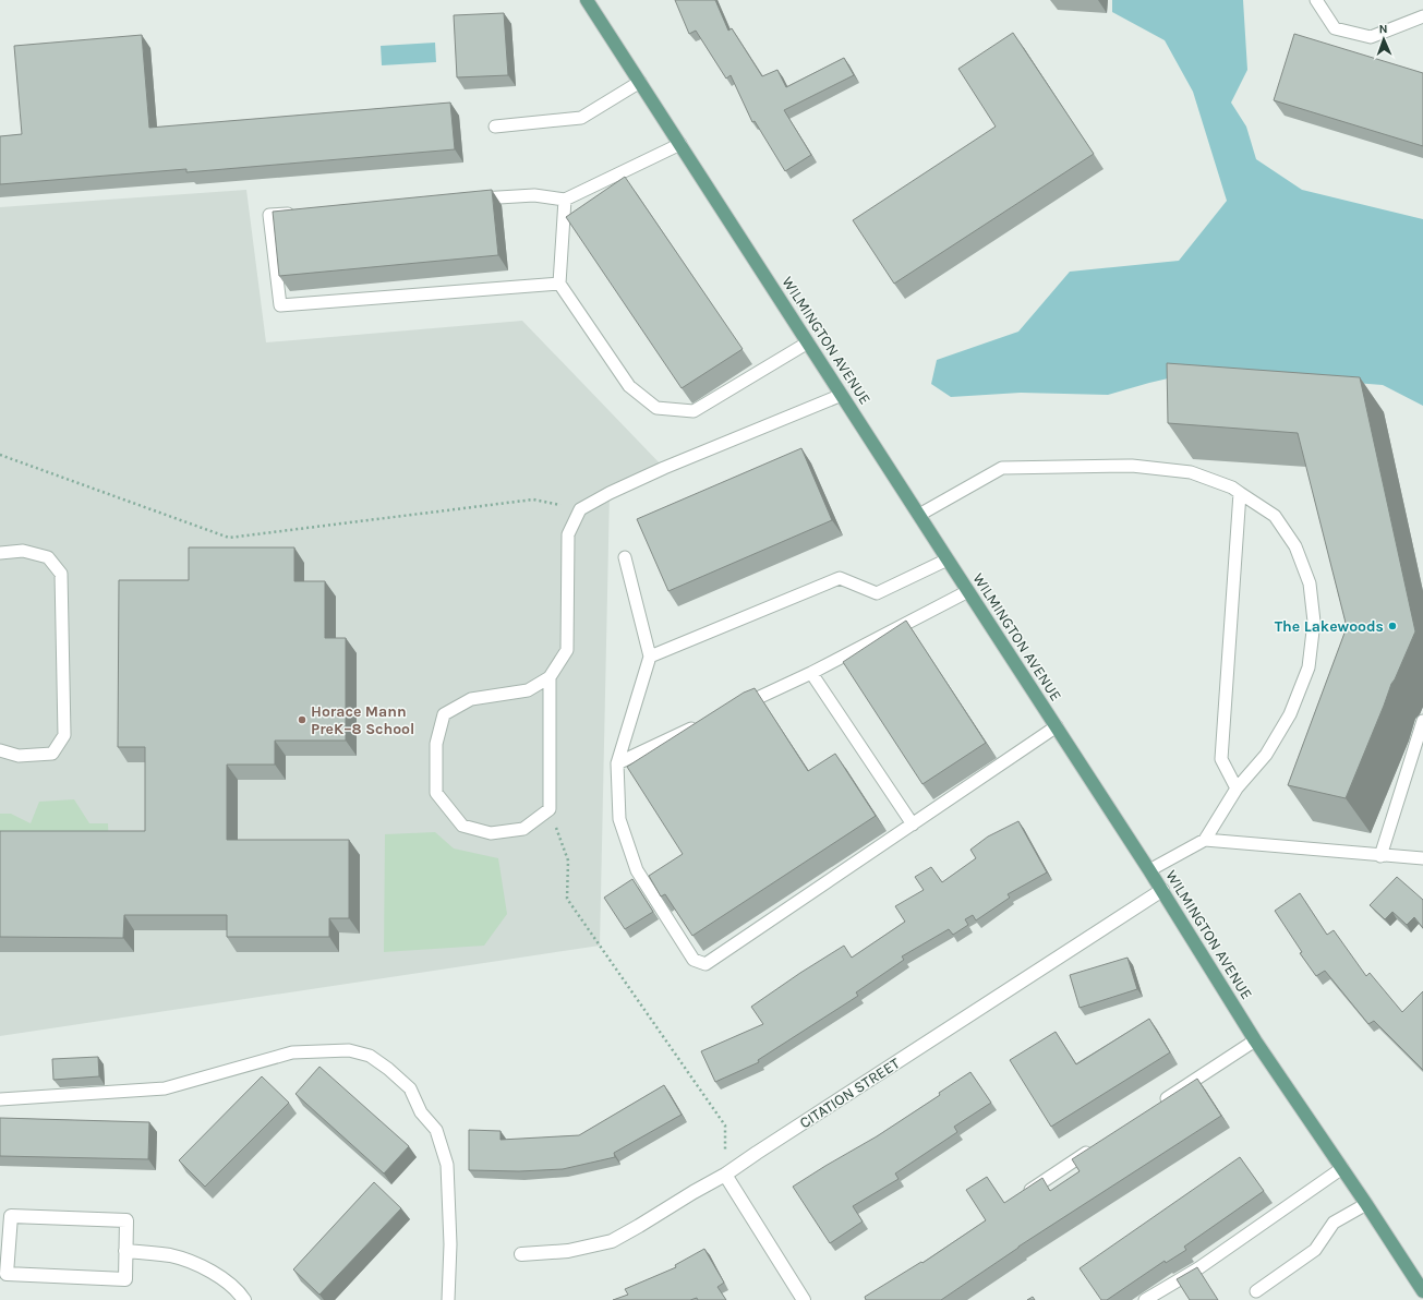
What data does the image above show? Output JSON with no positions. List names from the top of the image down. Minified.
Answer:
{"streets":{"main road":["WILMINGTON AVENUE"],"street":["CITATION STREET"]},"crossings":[["WILMINGTON AVENUE","CITATION STREET"]],"places":["The Lakewoods","Horace Mann PreK–8 School"],"north":"top"}
